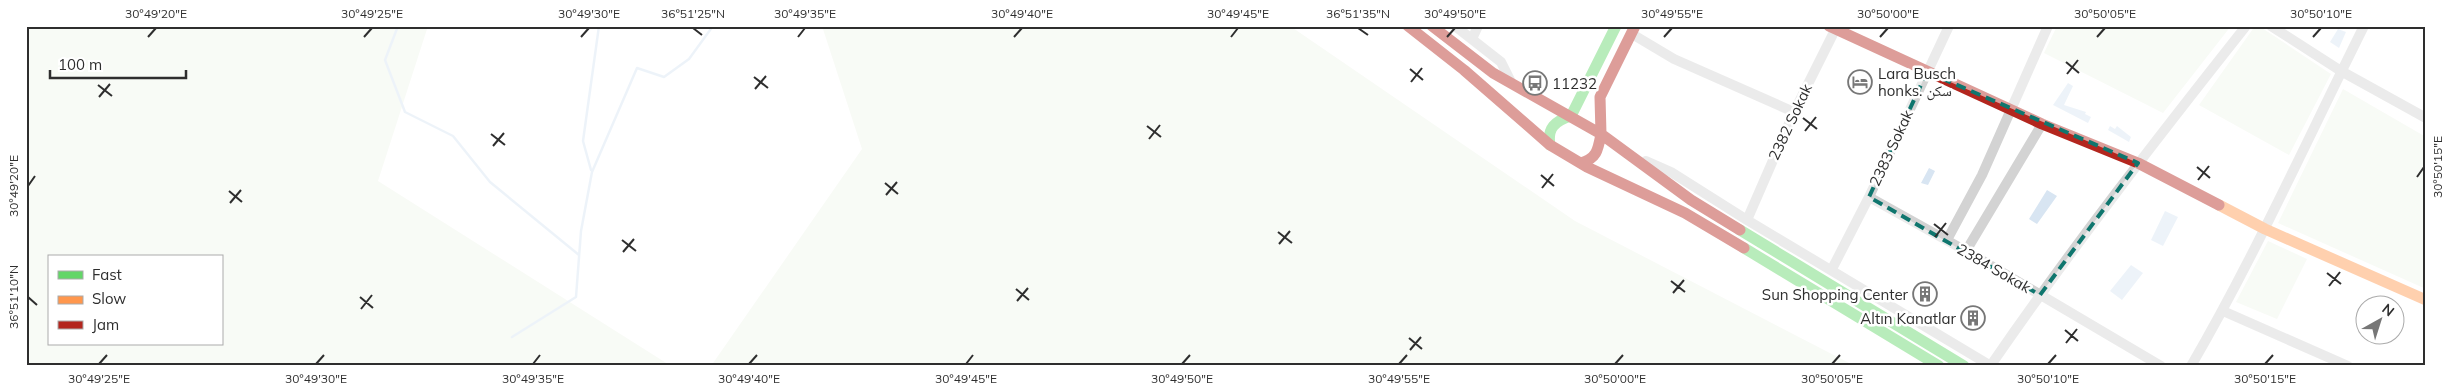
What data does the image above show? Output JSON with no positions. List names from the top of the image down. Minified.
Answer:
{"streets":{"street":["2382 Sokak","2383 Sokak","2384 Sokak"]},"crossings":[["2383 Sokak","2384 Sokak"]],"places":{"hotel":["Lara Busch honks. سكن"],"bus stop":["11232"],"building":["Sun Shopping Center","Altın Kanatlar"]},"legend":["Fast","Slow","Jam"],"scale_bar":"100 m","north":"top right","coordinates":["30°49'20\"E","30°49'25\"E","30°49'30\"E","36°51'25\"N","30°49'35\"E","30°49'40\"E","30°49'45\"E","36°51'35\"N","30°49'50\"E","30°49'55\"E","30°50'00\"E","30°50'05\"E","30°50'10\"E","30°50'15\"E","36°51'10\"N"]}
